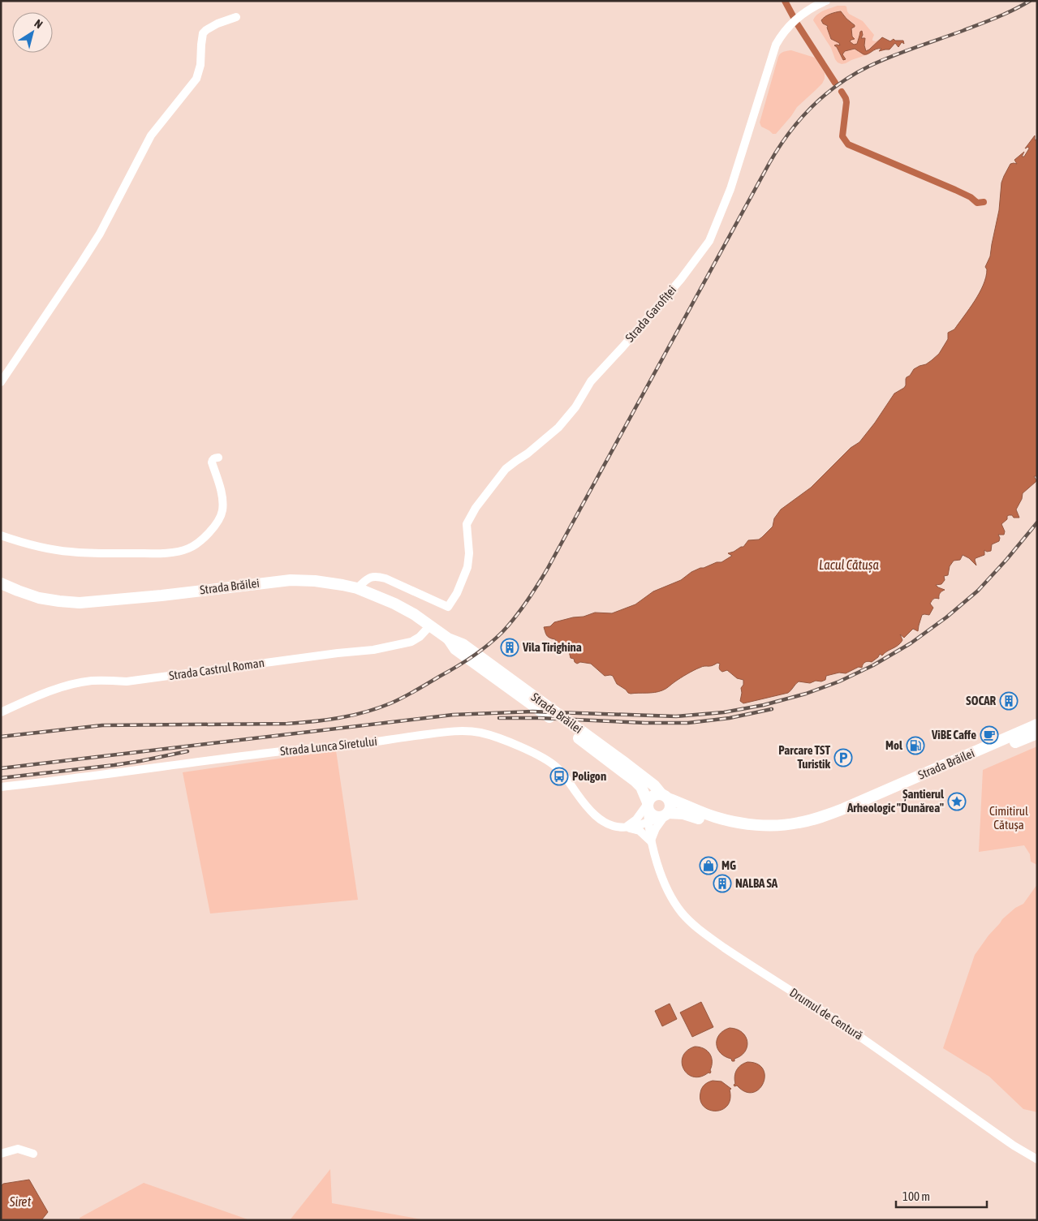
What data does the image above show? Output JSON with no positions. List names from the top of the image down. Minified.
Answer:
{"streets":{"highway":["Strada Brăilei"],"street":["Strada Garofiței","Strada Castrul Roman","Strada Lunca Siretului","Drumul de Centură"]},"crossings":[["Strada Garofiței","Strada Brăilei"],["Strada Brăilei","Strada Castrul Roman"],["Strada Brăilei","Drumul de Centură"],["Strada Lunca Siretului","Drumul de Centură"]],"water":["Lacul Cătușa","Siret"],"parks":["Cimitirul Cătușa"],"places":{"building":["Vila Tirighina","SOCAR","NALBA SA"],"cafe":["ViBE Caffe"],"fuel station":["Mol"],"parking":["Parcare TST Turistik"],"bus stop":["Poligon"],"place":["Șantierul Arheologic \"Dunărea\""],"shop":["MG"]},"scale_bar":"100 m","north":"top right"}
